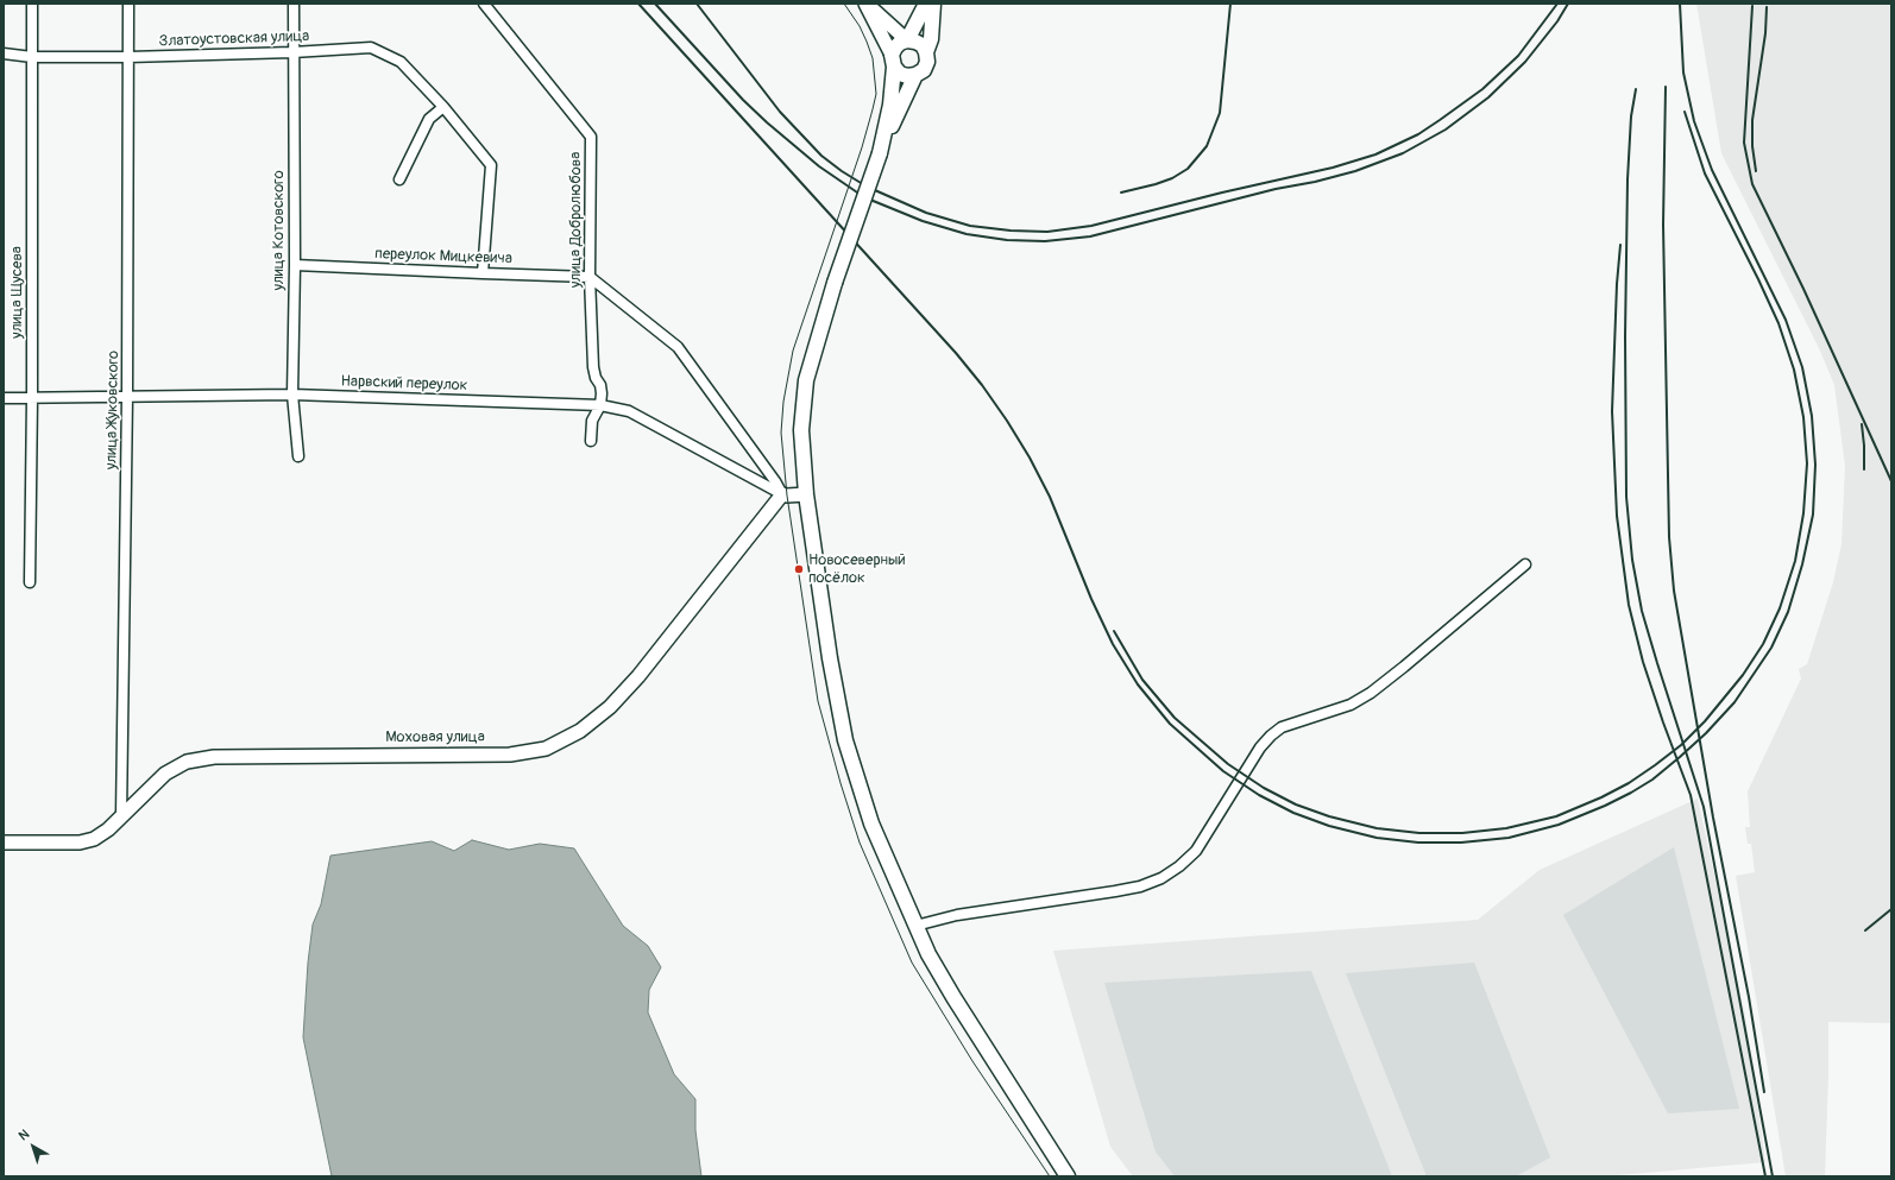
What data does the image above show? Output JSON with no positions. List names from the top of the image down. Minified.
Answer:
{"streets":{"street":["Златоустовская улица","улица Добролюбова","улица Котовского","переулок Мицкевича","улица Щусева","Нарвский переулок","улица Жуковского","Моховая улица"]},"crossings":[["Златоустовская улица","улица Котовского"],["Златоустовская улица","переулок Мицкевича"],["Златоустовская улица","улица Щусева"],["Златоустовская улица","улица Жуковского"],["улица Добролюбова","переулок Мицкевича"],["улица Добролюбова","Нарвский переулок"],["улица Котовского","переулок Мицкевича"],["улица Котовского","Нарвский переулок"],["улица Щусева","Нарвский переулок"],["Нарвский переулок","улица Жуковского"],["Нарвский переулок","Моховая улица"],["улица Жуковского","Моховая улица"]],"places":["Новосеверный посёлок"],"north":"top left"}
